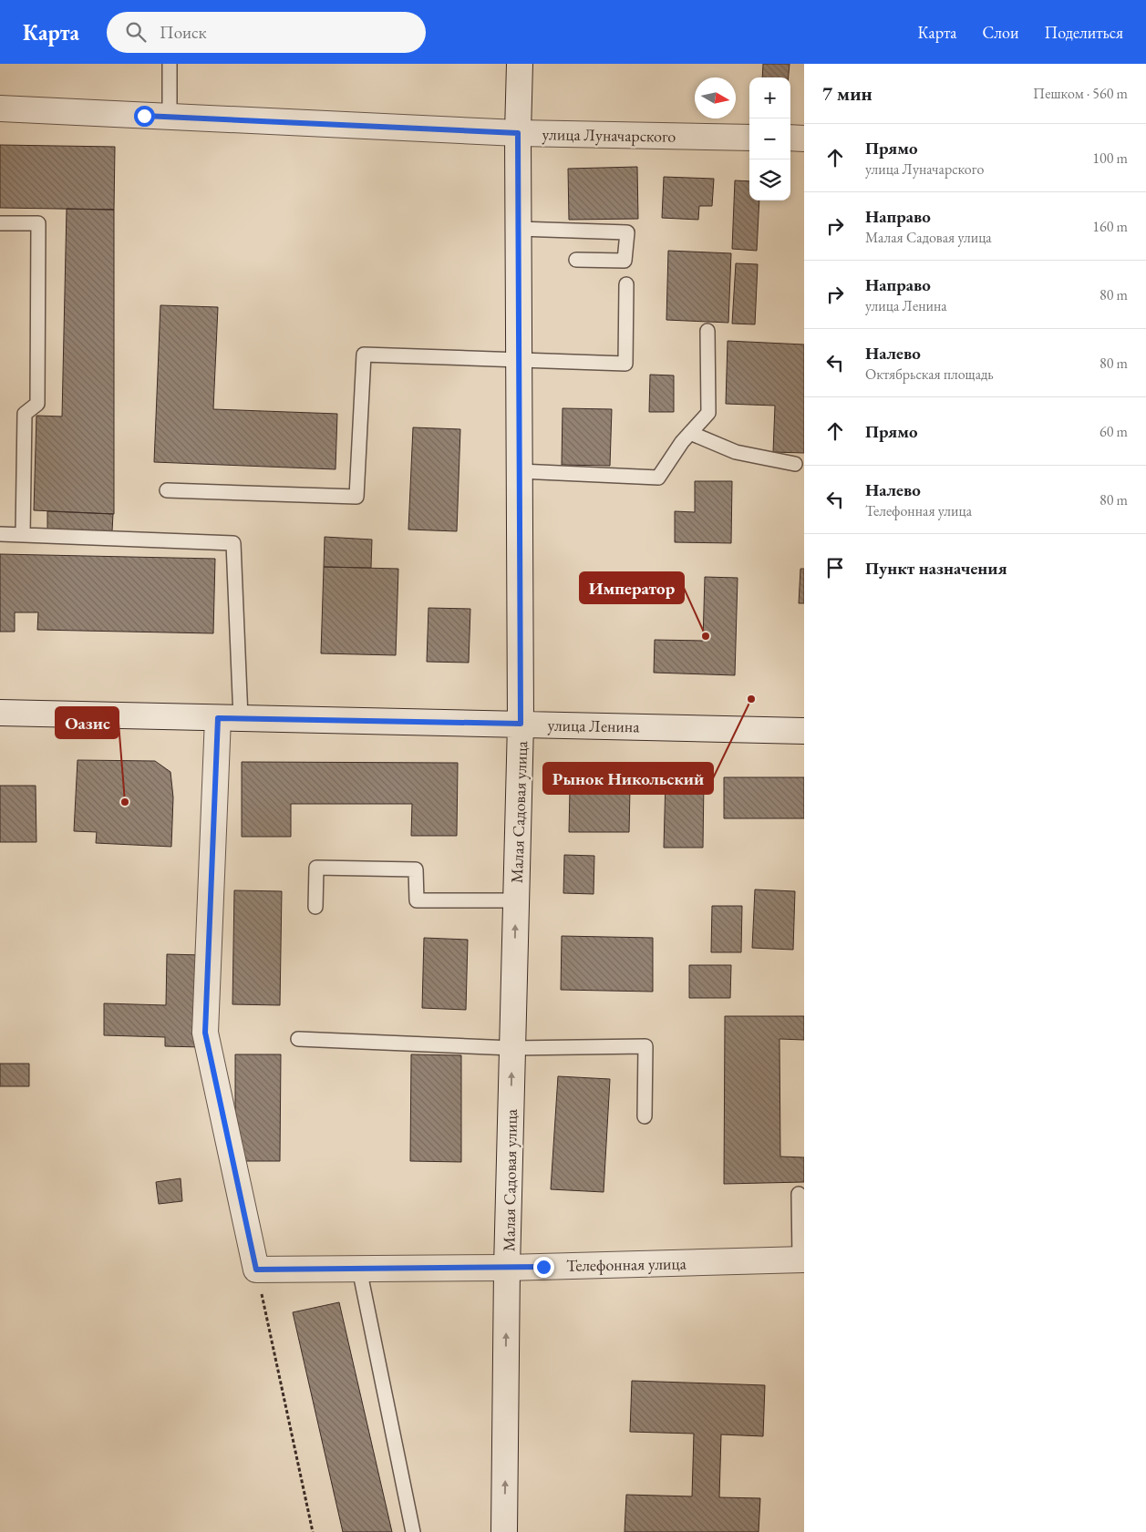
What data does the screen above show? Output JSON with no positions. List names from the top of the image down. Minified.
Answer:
{"streets":{"street":["улица Луначарского","улица Ленина","Малая Садовая улица","Телефонная улица"]},"crossings":[["улица Луначарского","Малая Садовая улица"],["улица Ленина","Малая Садовая улица"],["Малая Садовая улица","Телефонная улица"]],"one_way":["Малая Садовая улица"],"places":["Император","Рынок Никольский","Оазис"],"north":"right","page":{"header":"Карта","search":"Поиск","nav":["Карта","Слои","Поделиться"],"heading":["7 мин","Пешком · 560 m"],"map_buttons":["+","−"],"list":[["Прямо","улица Луначарского","100 m"],["Направо","Малая Садовая улица","160 m"],["Направо","улица Ленина","80 m"],["Налево","Октябрьская площадь","80 m"],["Прямо","60 m"],["Налево","Телефонная улица","80 m"],"Пункт назначения"]}}
